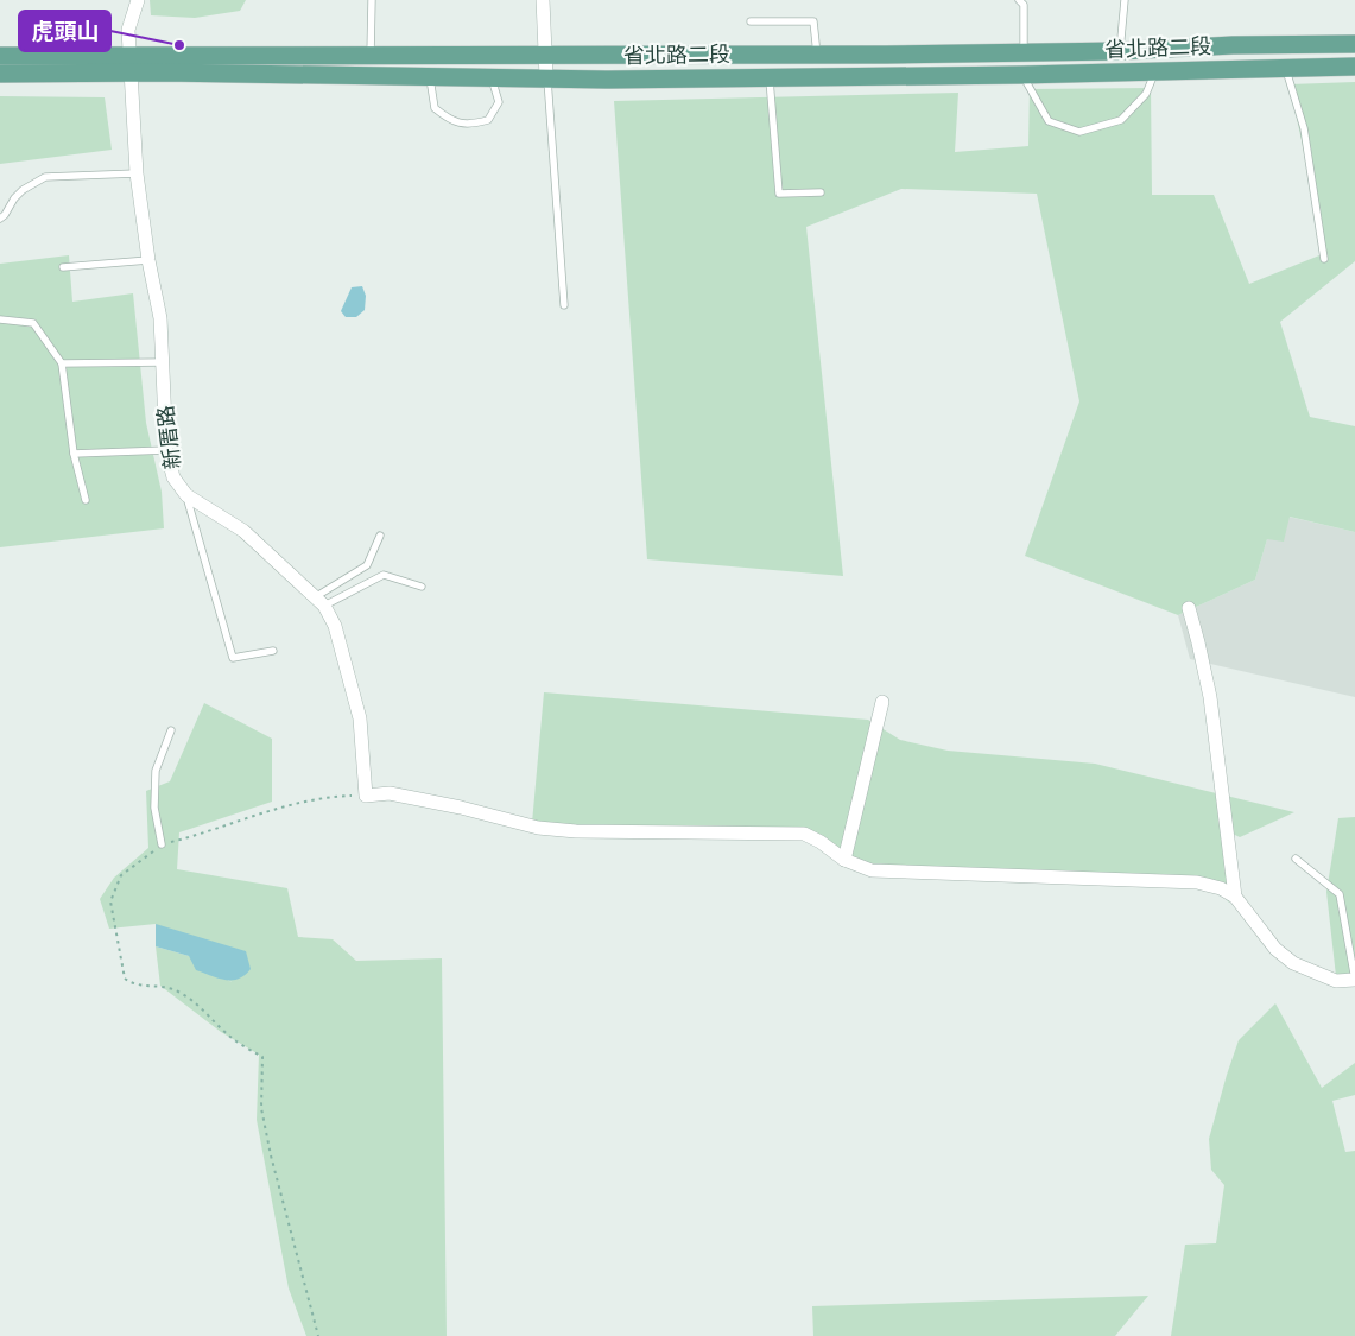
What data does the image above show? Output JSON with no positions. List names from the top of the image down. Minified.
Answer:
{"streets":{"main road":["省北路二段"],"street":["新厝路"]},"crossings":[["省北路二段","新厝路"]],"places":["虎頭山"]}
